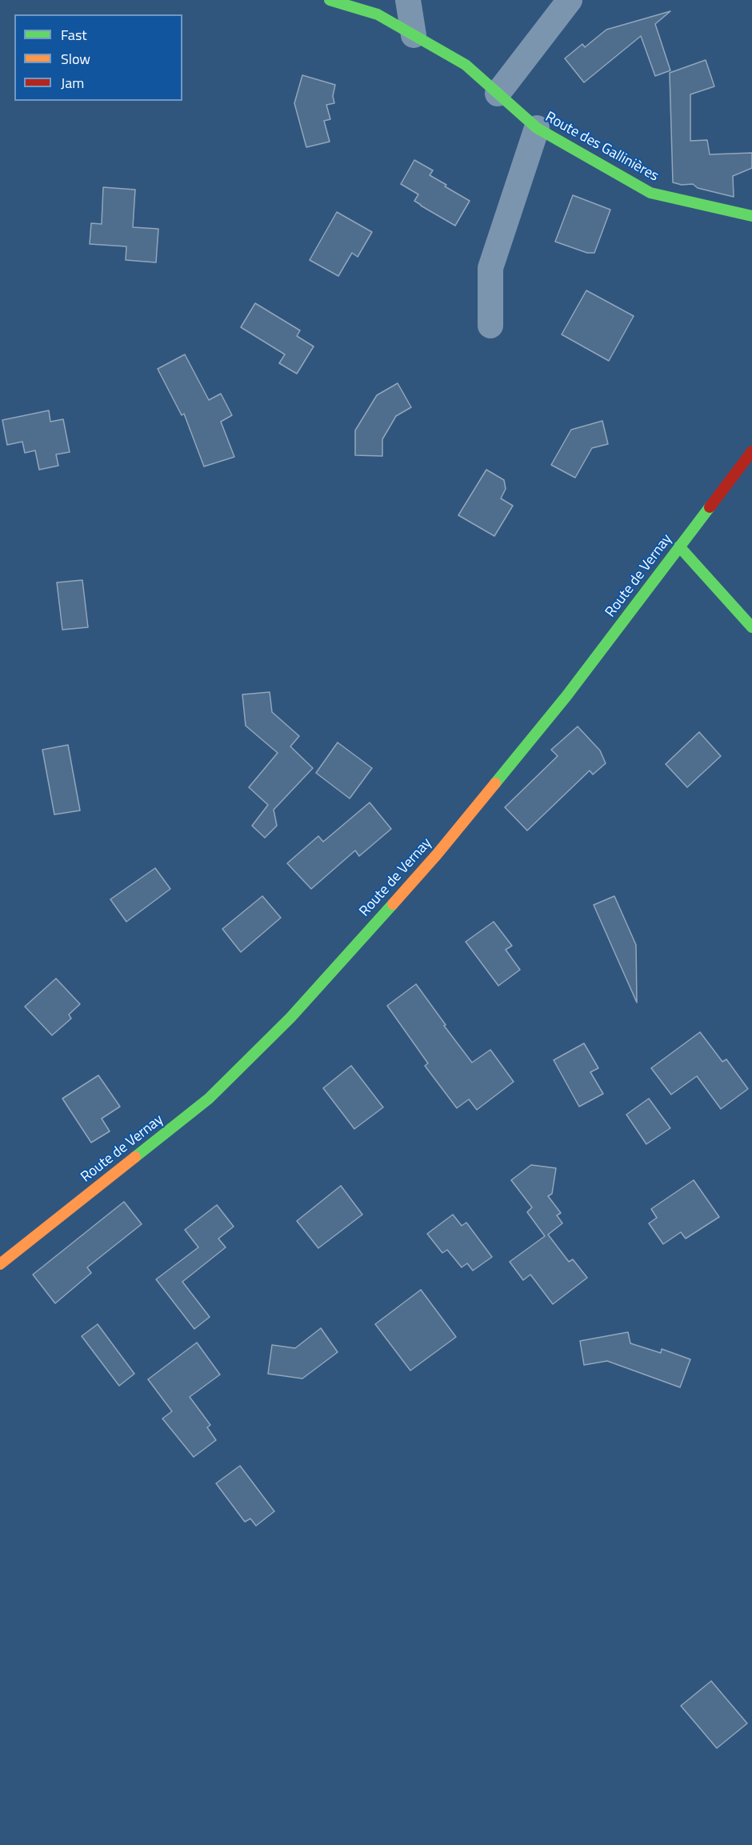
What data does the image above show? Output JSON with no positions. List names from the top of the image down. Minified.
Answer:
{"streets":{"street":["Route des Gallinières","Route de Vernay"]},"legend":["Fast","Slow","Jam"]}
